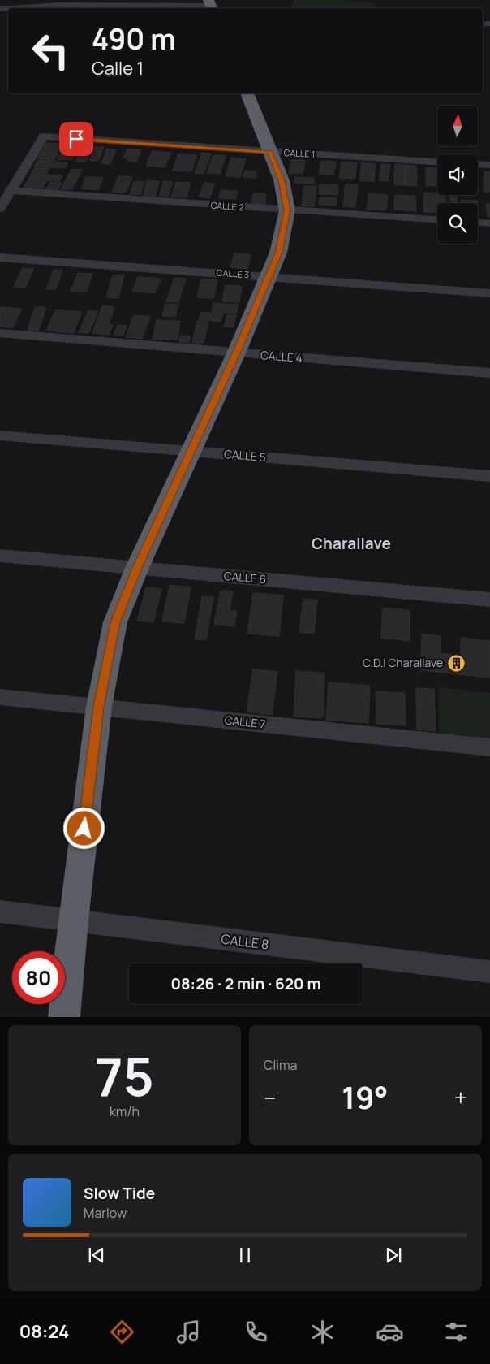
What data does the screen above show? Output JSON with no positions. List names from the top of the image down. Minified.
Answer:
{"streets":{"street":["CALLE 1","CALLE 2","CALLE 3","CALLE 4","CALLE 5","CALLE 6","CALLE 7","CALLE 8"]},"crossings":[["CALLE 1","CALLE 2"]],"districts":["Charallave"],"places":{"building":["C.D.I Charallave"]},"north":"top","page":{"turn":["490 m","Calle 1"],"limit":"80","trip":"08:26 · 2 min · 620 m","tile":[["75","km/h"],"Clima"],"heat":["−","19°","+"],"song":["Slow Tide","Marlow"],"tabs":"08:24"}}
